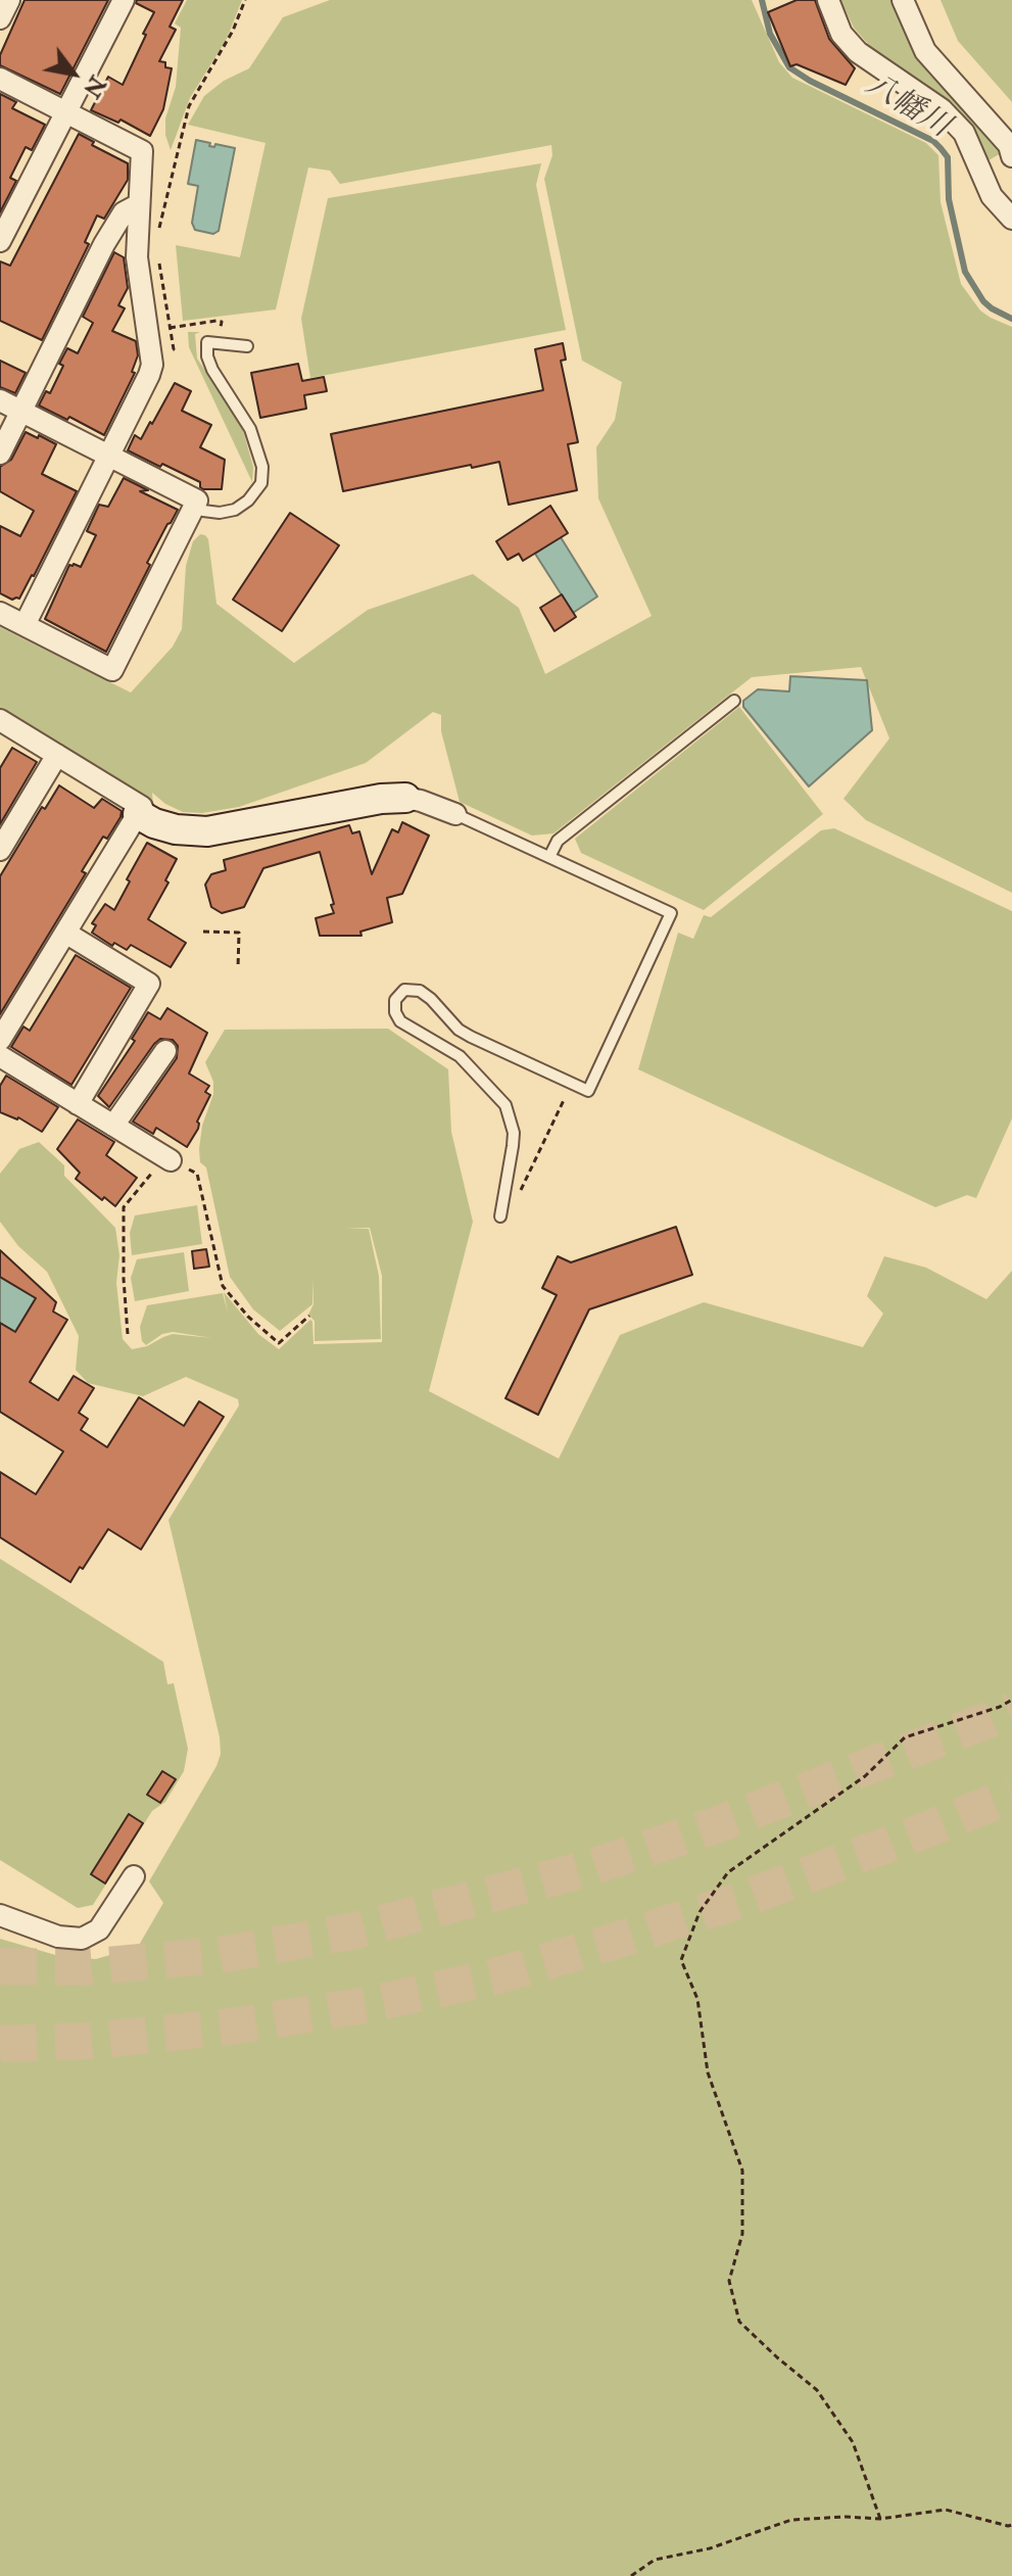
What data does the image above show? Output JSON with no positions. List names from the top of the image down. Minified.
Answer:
{"water":["八幡川"],"north":"bottom right"}
